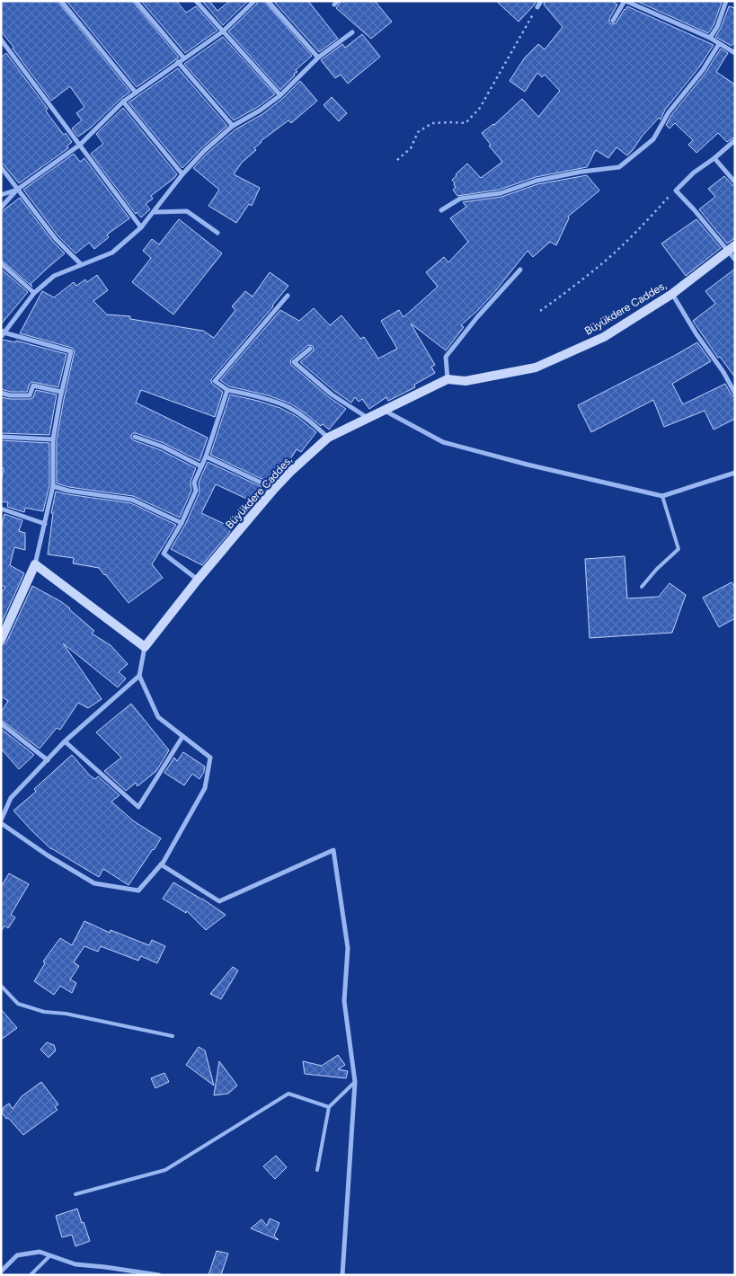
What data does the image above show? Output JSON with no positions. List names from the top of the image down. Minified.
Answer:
{"streets":{"street":["Büyükdere Caddes,"]}}
